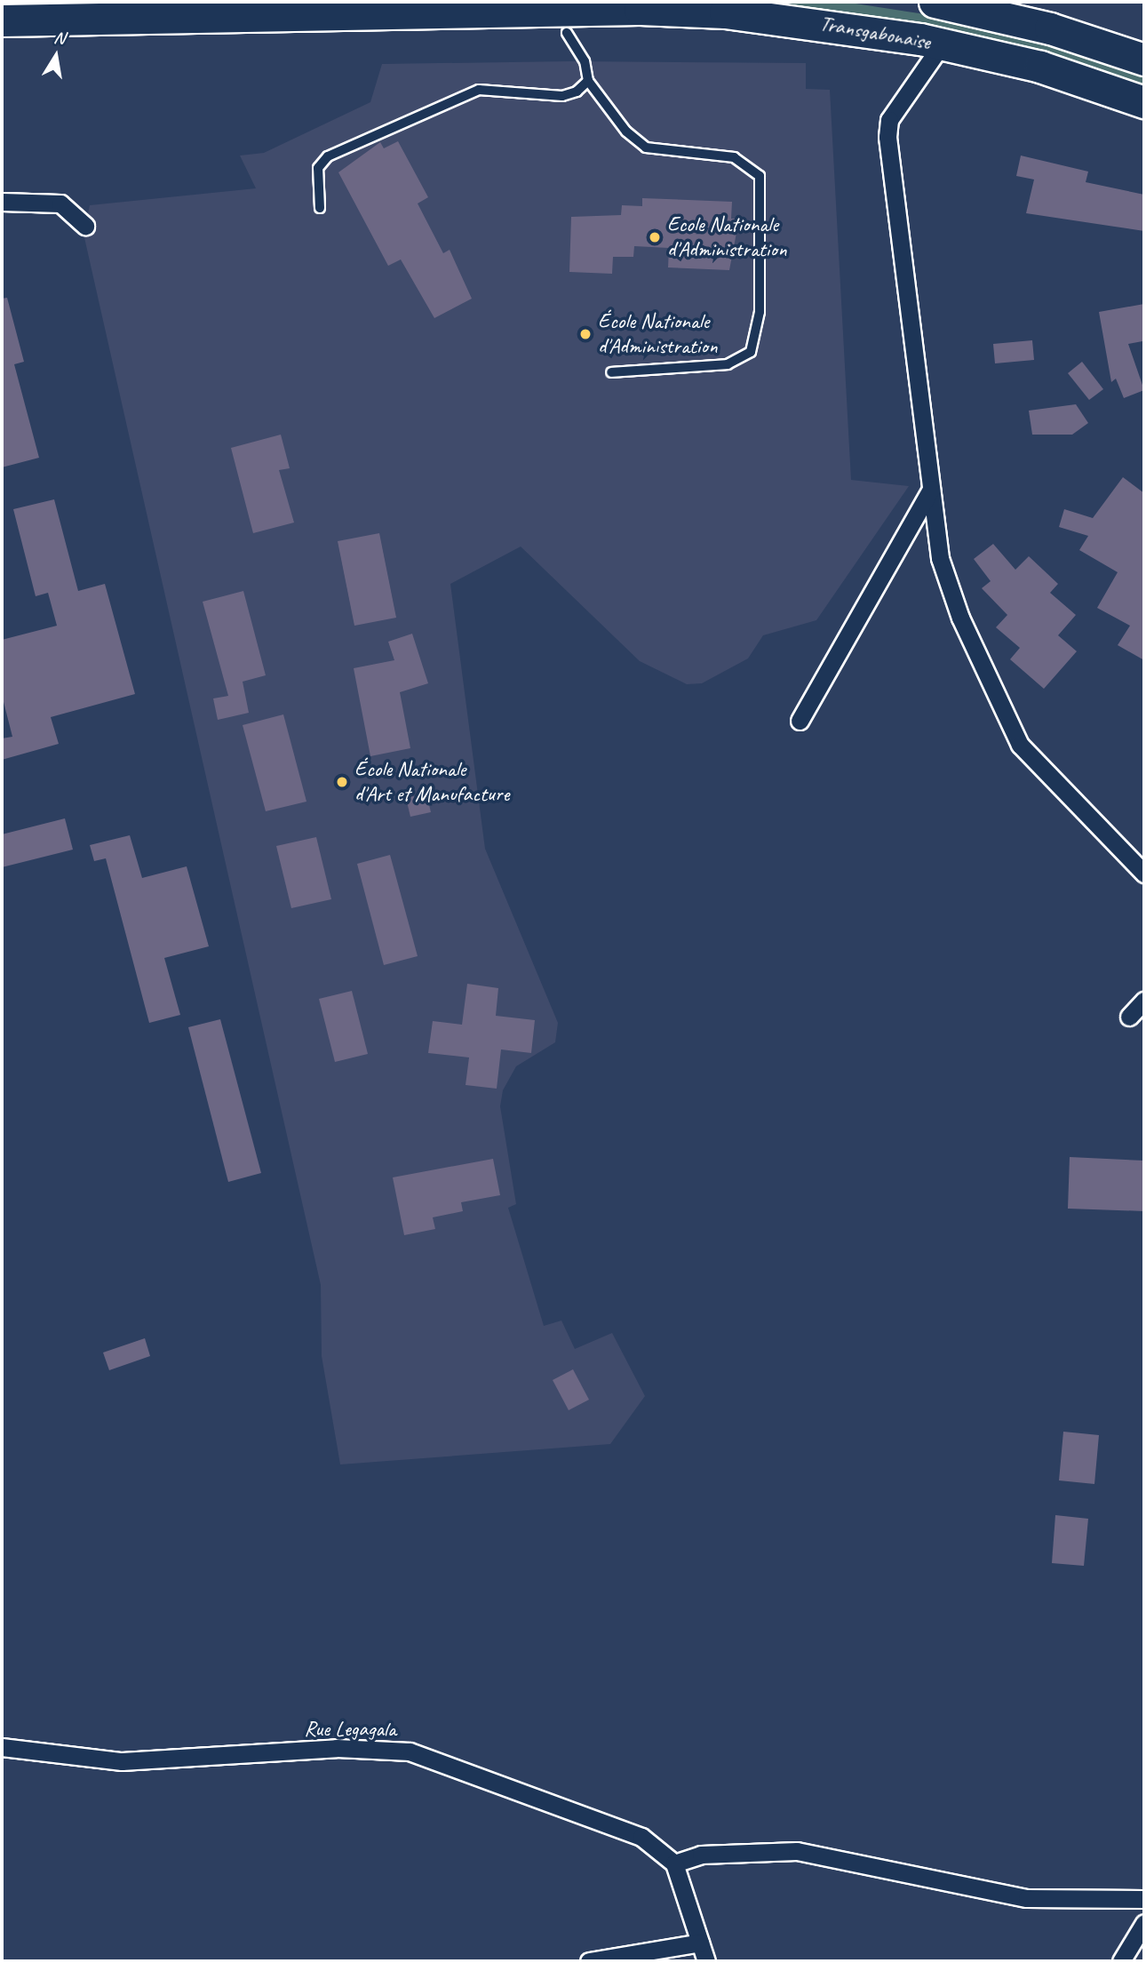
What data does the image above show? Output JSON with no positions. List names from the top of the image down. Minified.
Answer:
{"streets":{"highway":["Transgabonaise"],"street":["Rue Legagala"]},"places":["Ecole Nationale d'Administration","École Nationale d'Administration","École Nationale d'Art et Manufacture"],"north":"top"}
